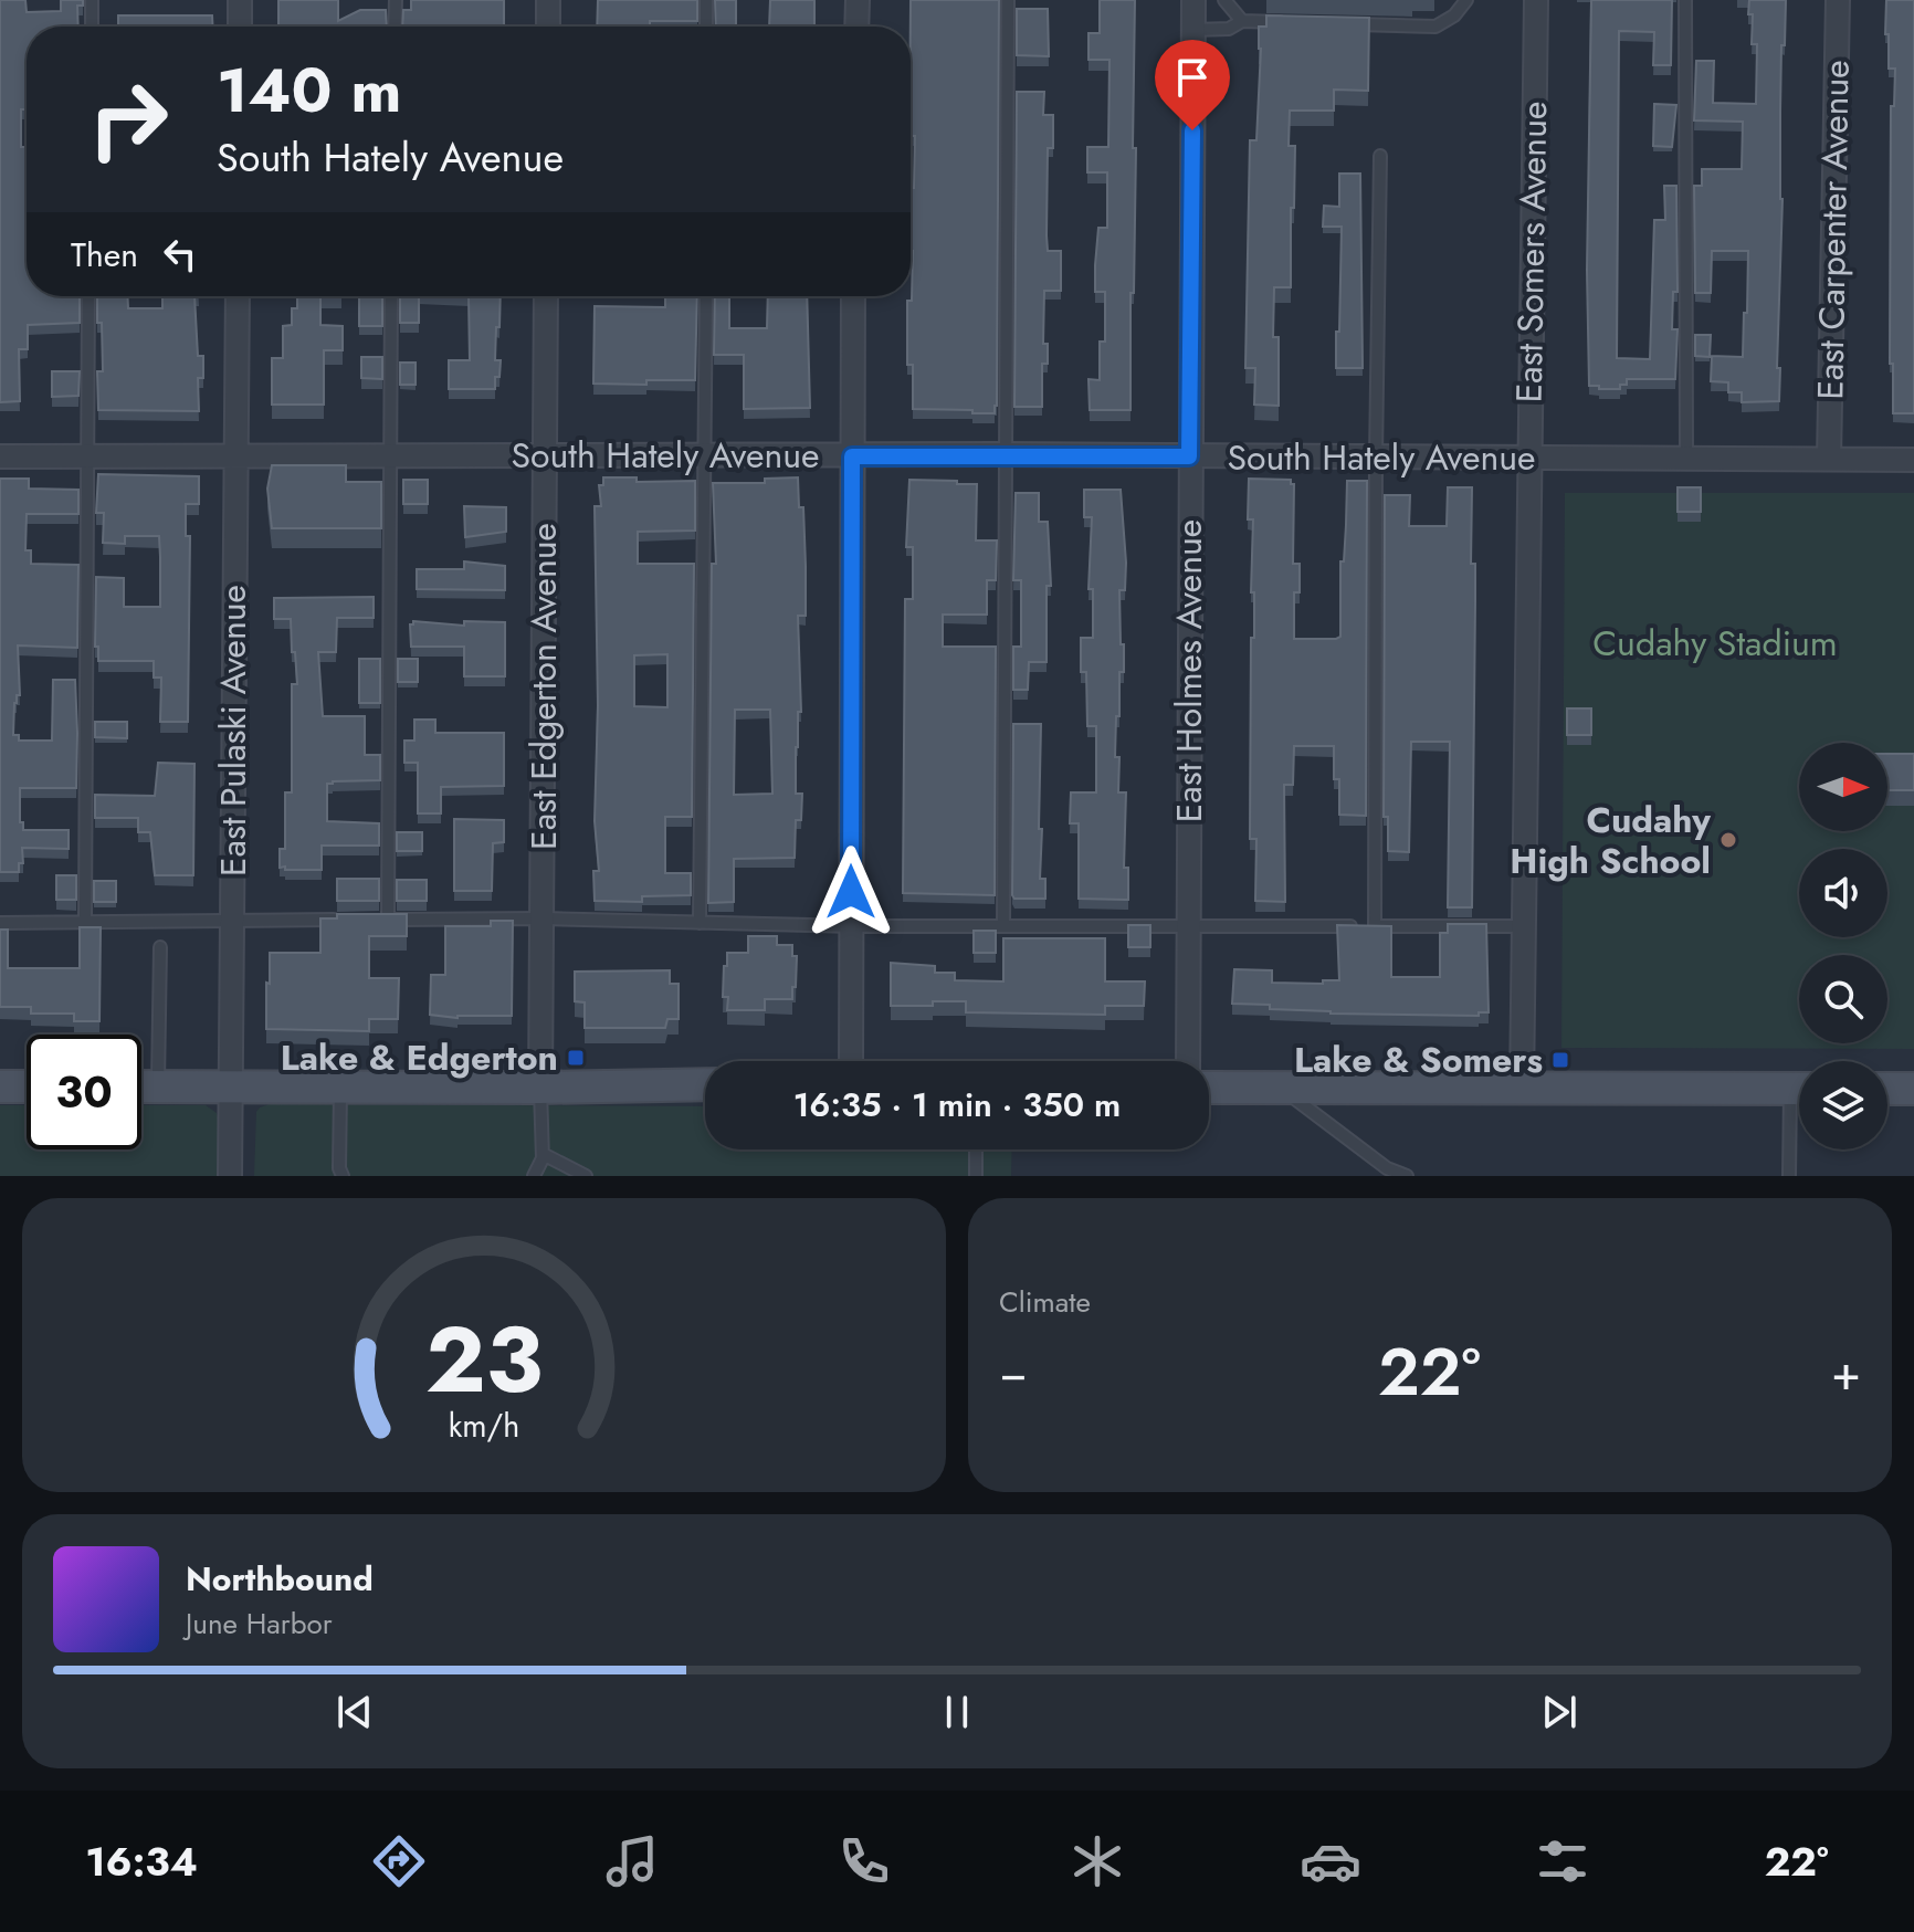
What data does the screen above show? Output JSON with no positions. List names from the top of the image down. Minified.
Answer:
{"streets":{"street":["East Carpenter Avenue","East Somers Avenue","South Hately Avenue","East Holmes Avenue","East Edgerton Avenue","East Pulaski Avenue"]},"crossings":[["East Carpenter Avenue","South Hately Avenue"],["East Somers Avenue","South Hately Avenue"],["South Hately Avenue","East Holmes Avenue"],["South Hately Avenue","East Edgerton Avenue"],["South Hately Avenue","East Pulaski Avenue"]],"parks":["Cudahy Stadium"],"places":{"other":["Cudahy High School"],"transit":["Lake & Edgerton","Lake & Somers"]},"north":"right","page":{"turn":["140 m","South Hately Avenue"],"then":"Then","limit":"30","trip":"16:35 · 1 min · 350 m","tile":"Climate","heat":["−","22°","+"],"song":["Northbound","June Harbor"],"tabs":["16:34","22°"],"gauge":["23","km/h"]}}
